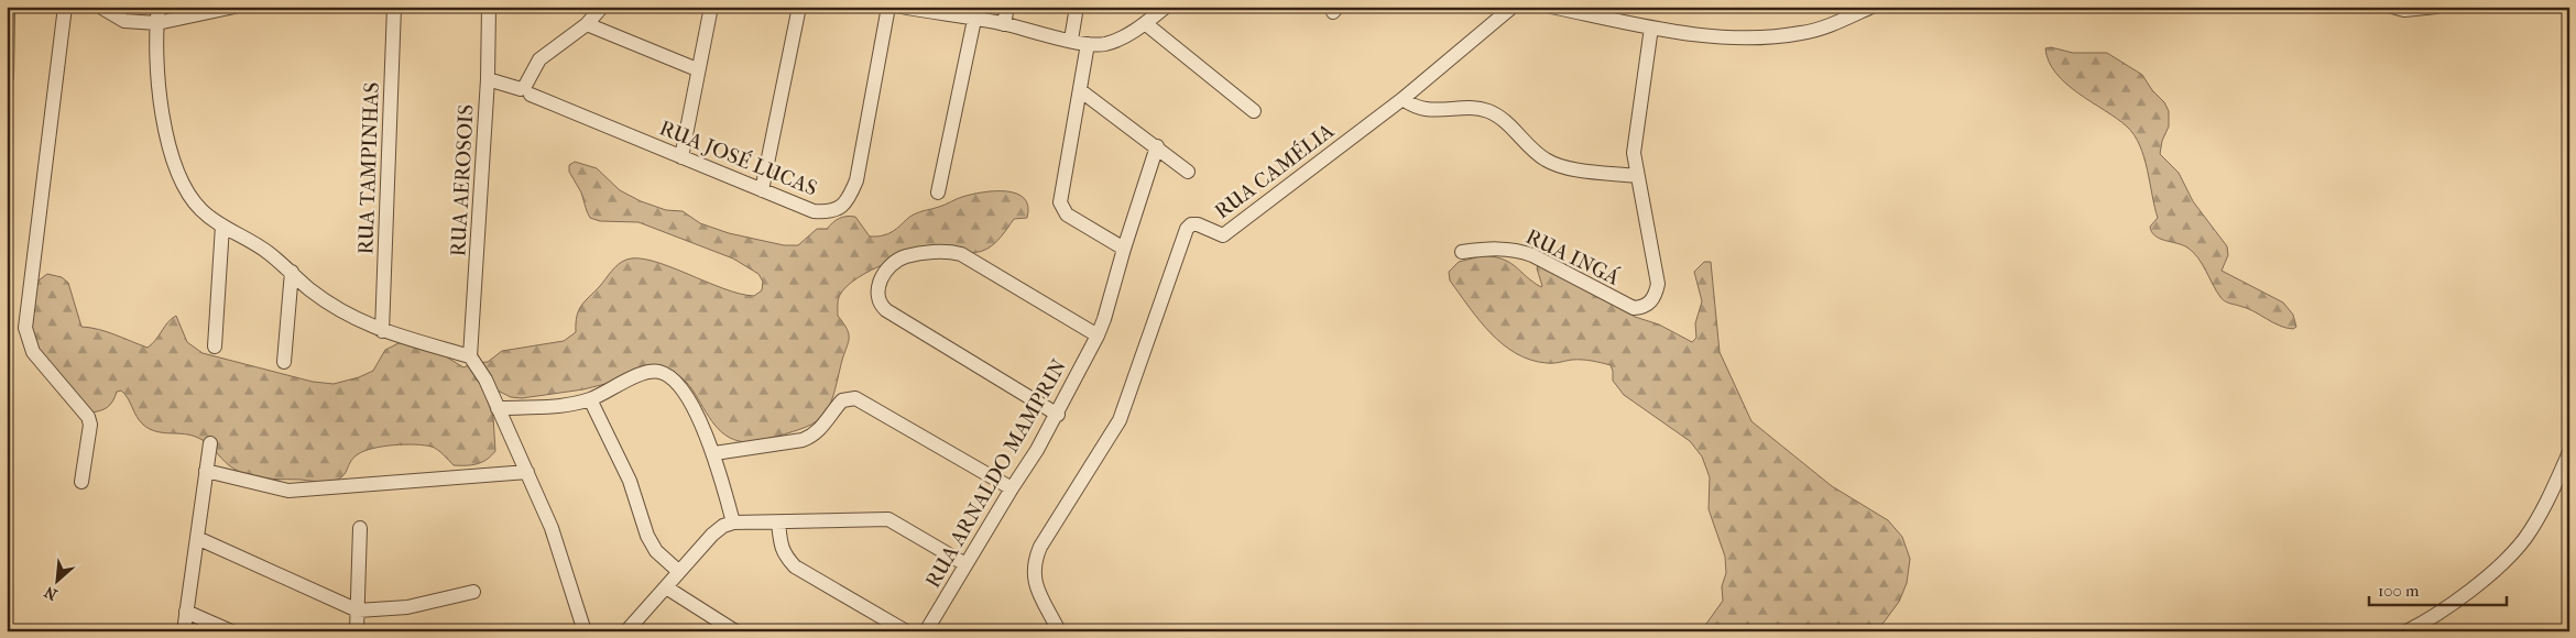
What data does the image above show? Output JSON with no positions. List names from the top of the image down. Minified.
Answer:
{"streets":{"street":["RUA JOSÉ LUCAS","RUA TAMPINHAS","RUA CAMÉLIA","RUA AEROSOIS","RUA INGÁ","RUA ARNALDO MAMPRIN"]},"crossings":[["RUA JOSÉ LUCAS","RUA AEROSOIS"]],"scale_bar":"100 m","north":"bottom left"}
